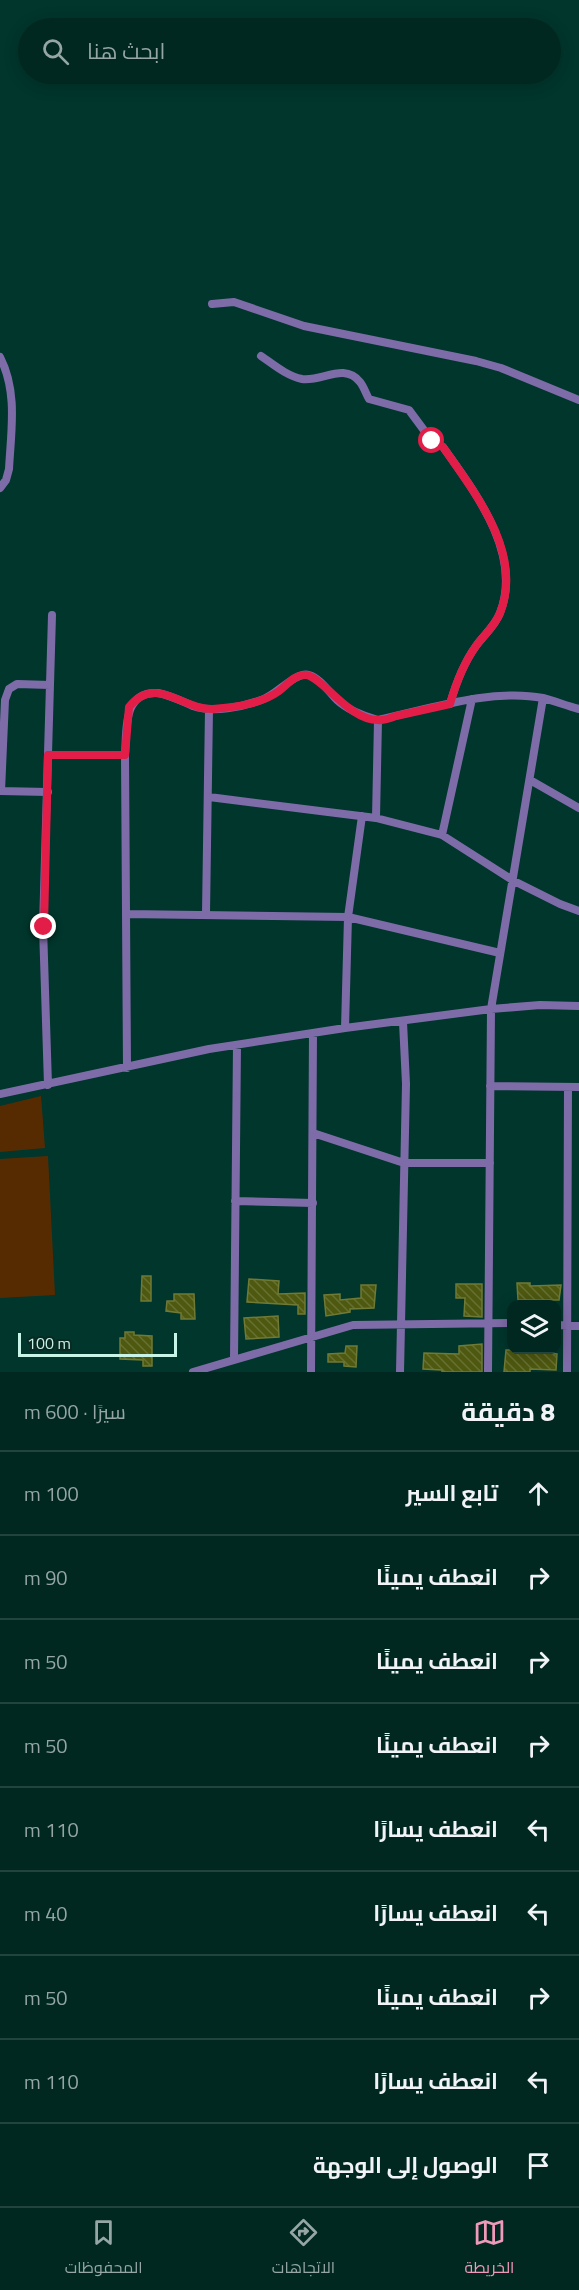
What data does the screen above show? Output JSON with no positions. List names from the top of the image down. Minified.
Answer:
{"scale_bar":"100 m","page":{"search":"ابحث هنا","scale":"100 m","heading":["8 دقيقة","سيرًا · 600 m"],"list":[["تابع السير","100 m"],["انعطف يمينًا","90 m"],["انعطف يمينًا","50 m"],["انعطف يمينًا","50 m"],["انعطف يسارًا","110 m"],["انعطف يسارًا","40 m"],["انعطف يمينًا","50 m"],["انعطف يسارًا","110 m"],"الوصول إلى الوجهة"],"nav":["الخريطة","الاتجاهات","المحفوظات"]}}
